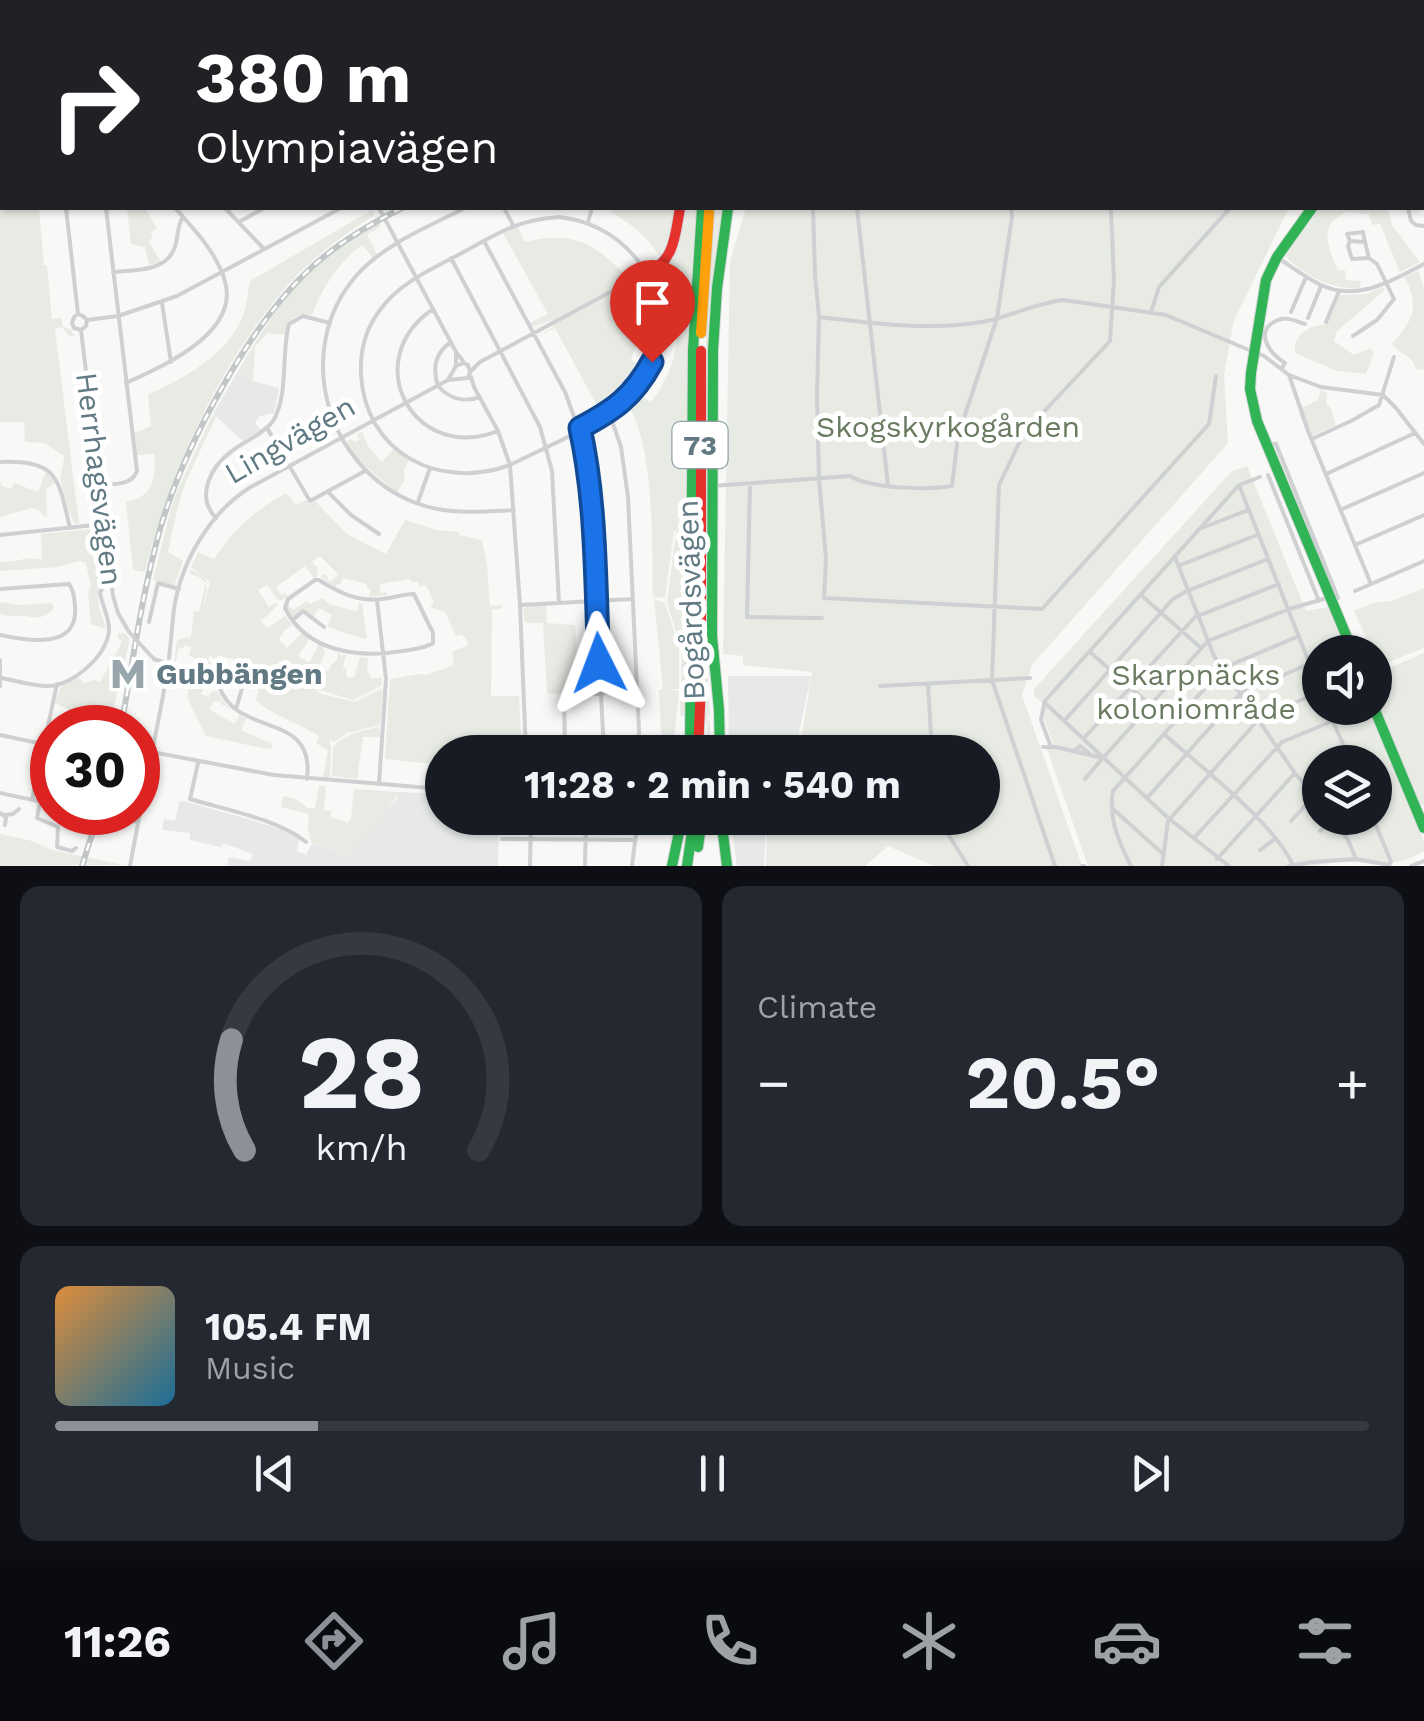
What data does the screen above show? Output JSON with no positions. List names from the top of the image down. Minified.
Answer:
{"streets":{"main road":["73","Bogårdsvägen"],"street":["Lingvägen","Herrhagsvägen"]},"crossings":[["Lingvägen","Herrhagsvägen"]],"parks":["Skogskyrkogården","Skarpnäcks koloniområde"],"places":{"metro station":["Gubbängen"]},"page":{"turn":["380 m","Olympiavägen"],"limit":"30","trip":"11:28 · 2 min · 540 m","tile":"Climate","heat":["−","20.5°","+"],"song":["105.4 FM","Music"],"tabs":"11:26","gauge":["28","km/h"]}}
